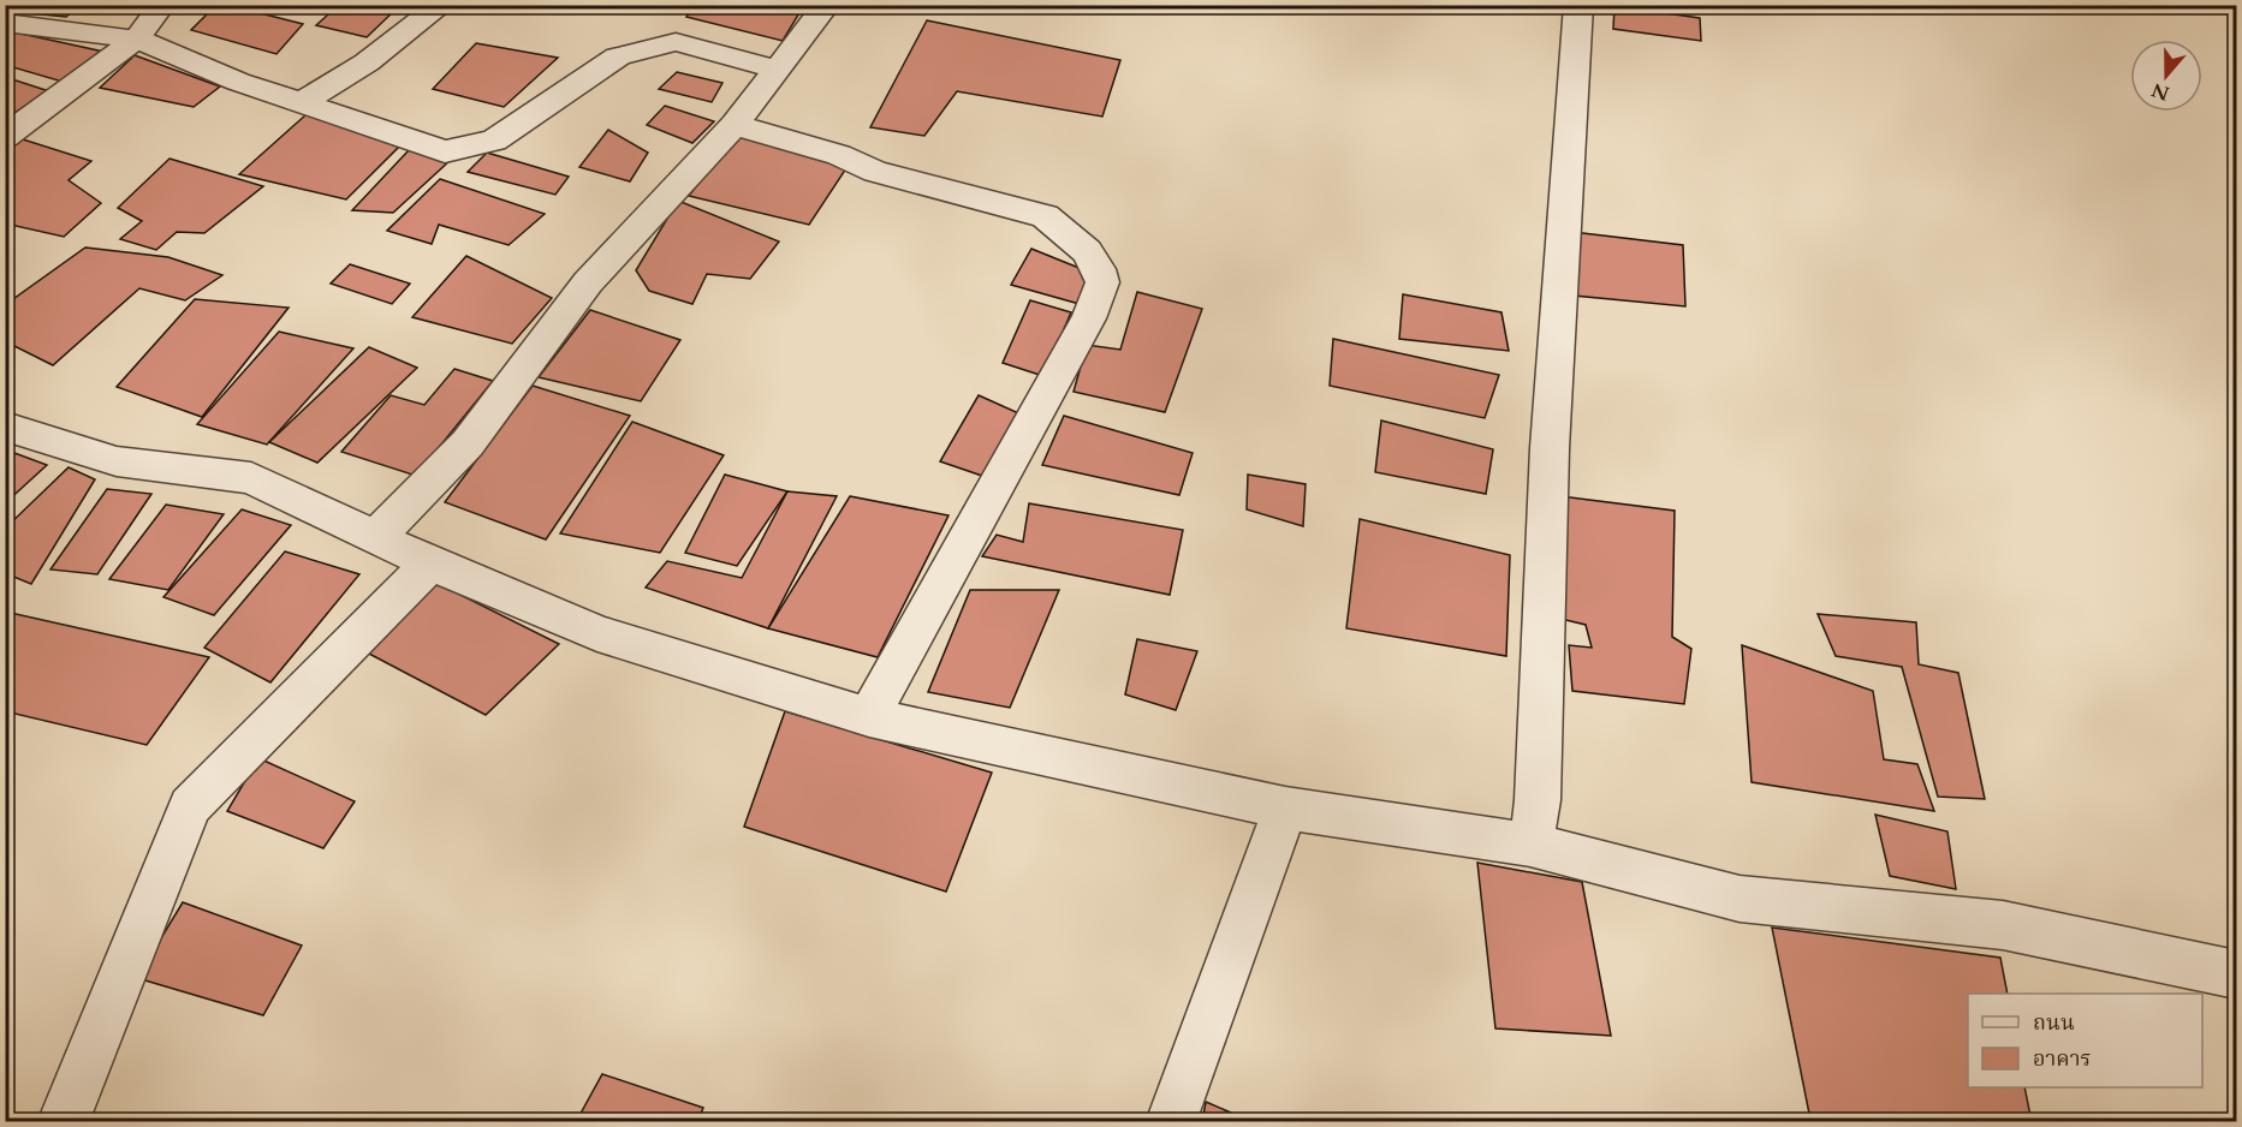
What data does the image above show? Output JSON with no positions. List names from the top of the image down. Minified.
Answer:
{"legend":["ถนน","อาคาร"],"north":"bottom"}
